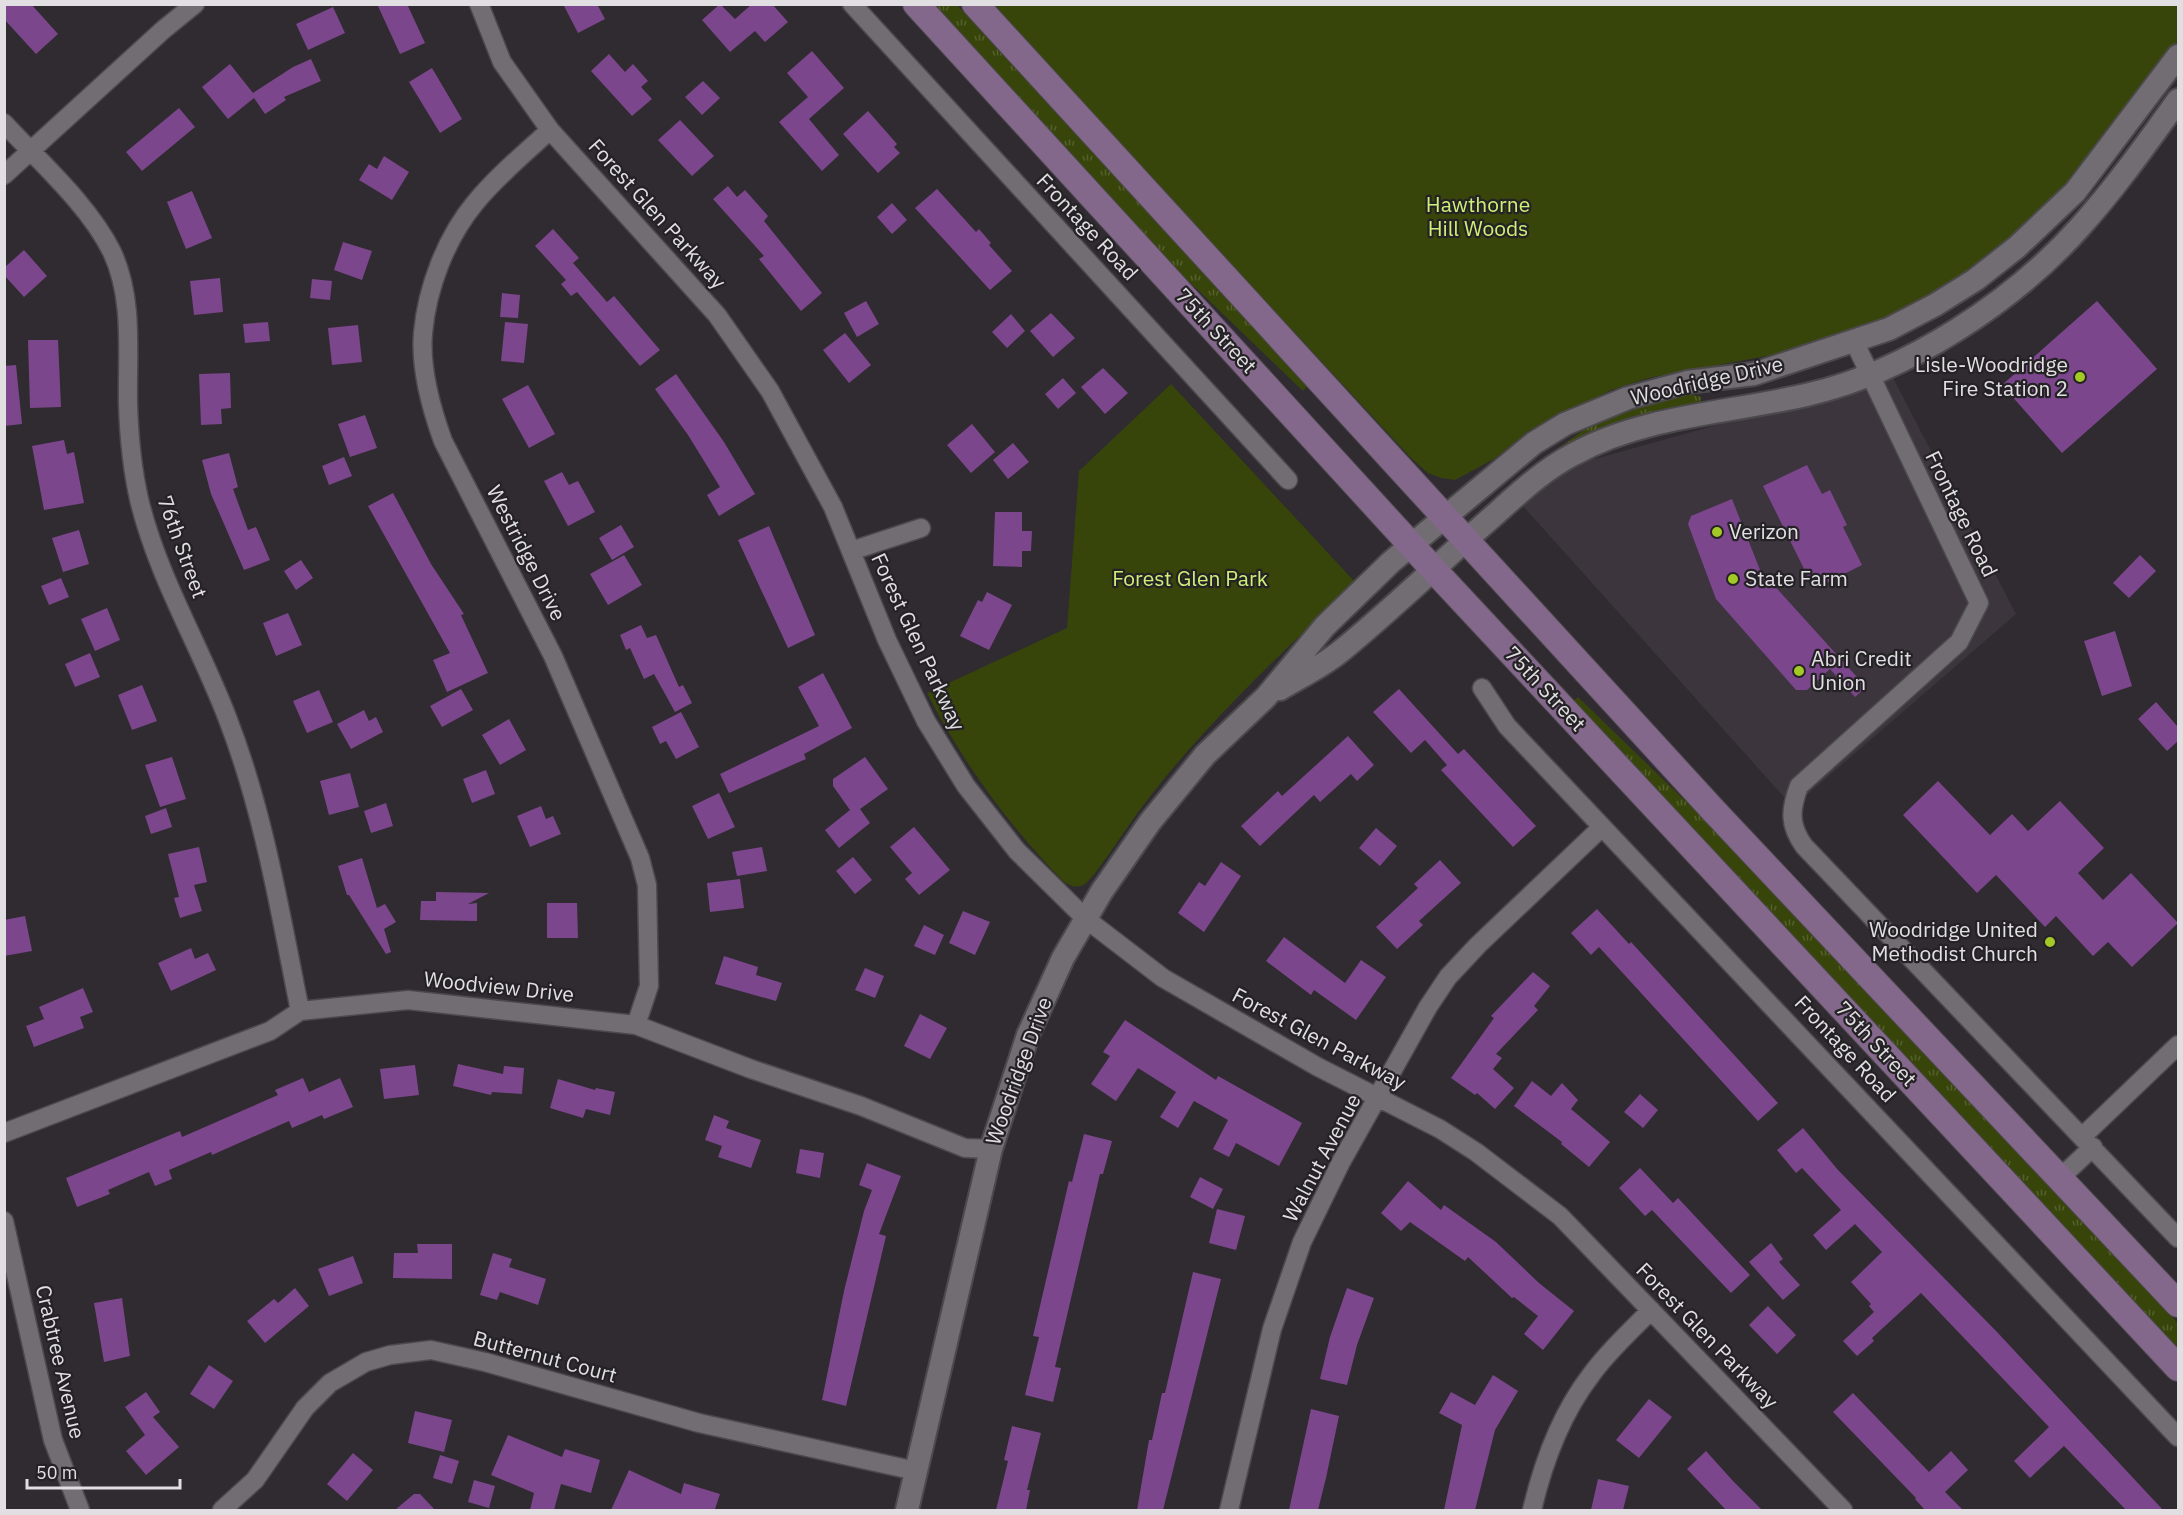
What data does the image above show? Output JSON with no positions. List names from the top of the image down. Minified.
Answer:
{"streets":{"main road":["75th Street"],"street":["Forest Glen Parkway","Frontage Road","Woodridge Drive","76th Street","Westridge Drive","Woodview Drive","Walnut Avenue","Butternut Court","Crabtree Avenue"]},"crossings":[["Forest Glen Parkway","Woodridge Drive"],["Forest Glen Parkway","Westridge Drive"],["Forest Glen Parkway","Walnut Avenue"],["Frontage Road","Woodridge Drive"],["Frontage Road","Walnut Avenue"],["75th Street","Woodridge Drive"],["Woodridge Drive","Woodview Drive"],["Woodridge Drive","Butternut Court"],["76th Street","Woodview Drive"],["Westridge Drive","Woodview Drive"]],"parks":["Hawthorne Hill Woods","Forest Glen Park"],"places":["Lisle-Woodridge Fire Station 2","Verizon","State Farm","Abri Credit Union","Woodridge United Methodist Church"],"scale_bar":"50 m"}
